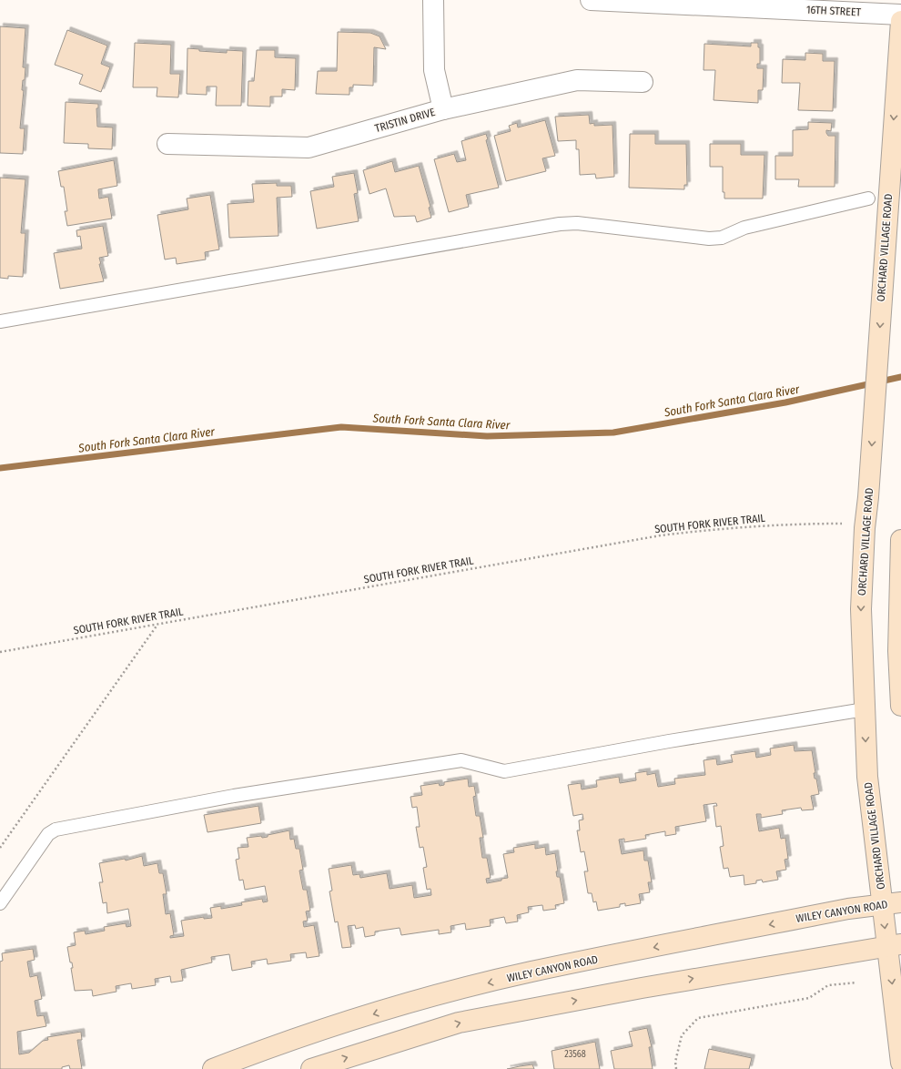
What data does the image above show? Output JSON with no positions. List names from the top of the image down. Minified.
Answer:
{"streets":{"main road":["ORCHARD VILLAGE ROAD","WILEY CANYON ROAD"],"street":["16TH STREET","TRISTIN DRIVE"],"path":["SOUTH FORK RIVER TRAIL"]},"crossings":[["ORCHARD VILLAGE ROAD","WILEY CANYON ROAD"]],"one_way":["ORCHARD VILLAGE ROAD"],"water":["South Fork Santa Clara River"],"house_numbers":["23568"]}
